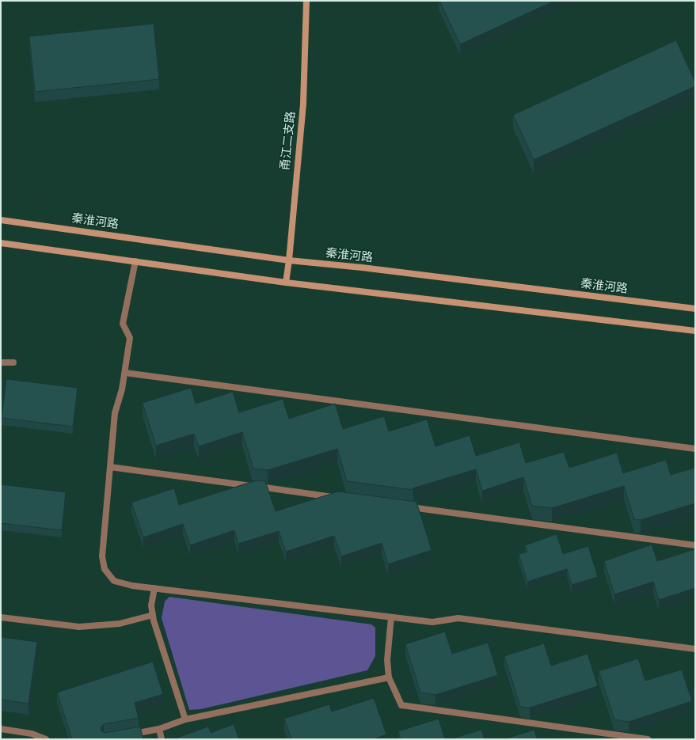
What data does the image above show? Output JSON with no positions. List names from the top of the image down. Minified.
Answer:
{"streets":{"main road":["甬江二支路","秦淮河路"]},"crossings":[["甬江二支路","秦淮河路"]]}
